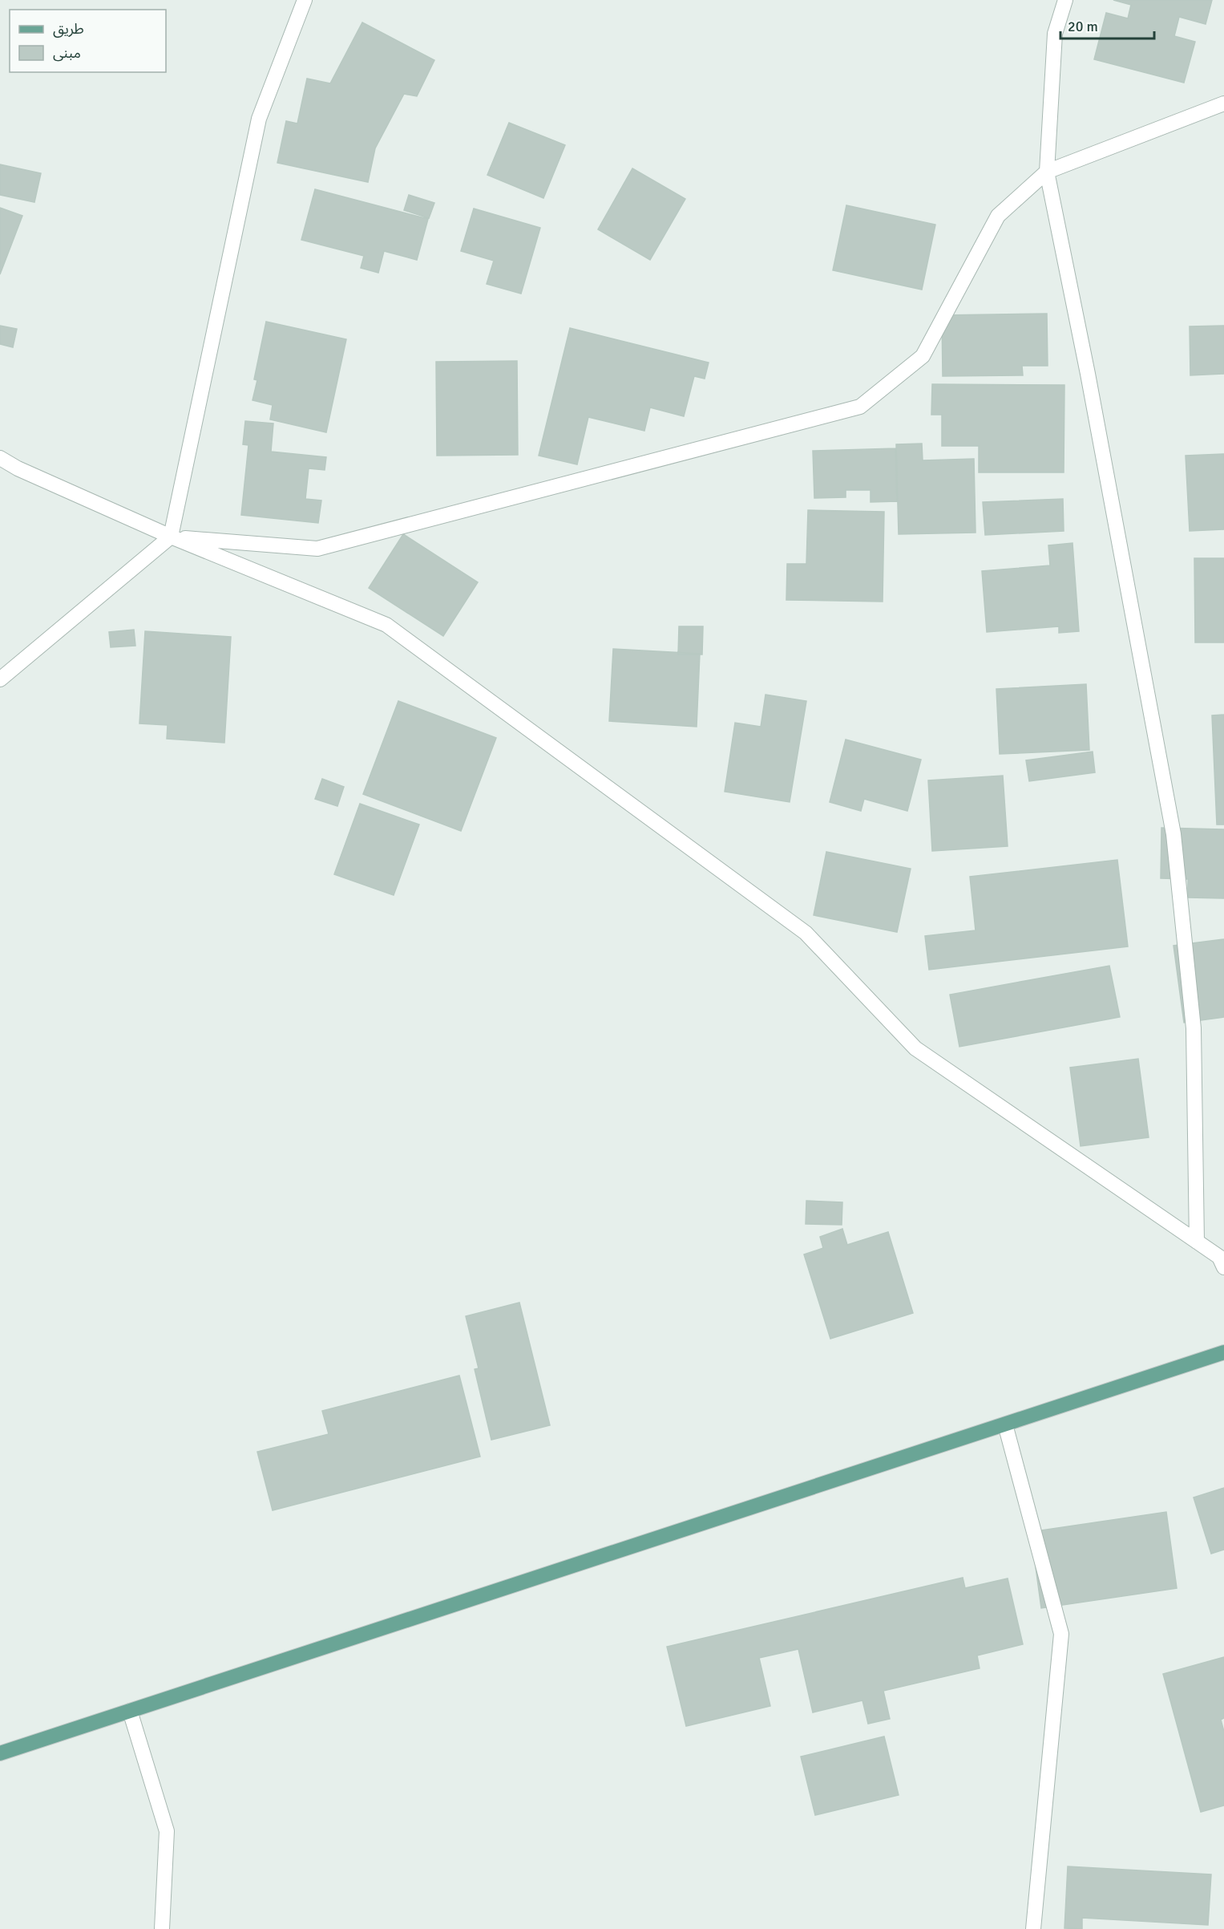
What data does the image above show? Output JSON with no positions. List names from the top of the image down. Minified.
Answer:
{"legend":["طريق","مبنى"],"scale_bar":"20 m"}
